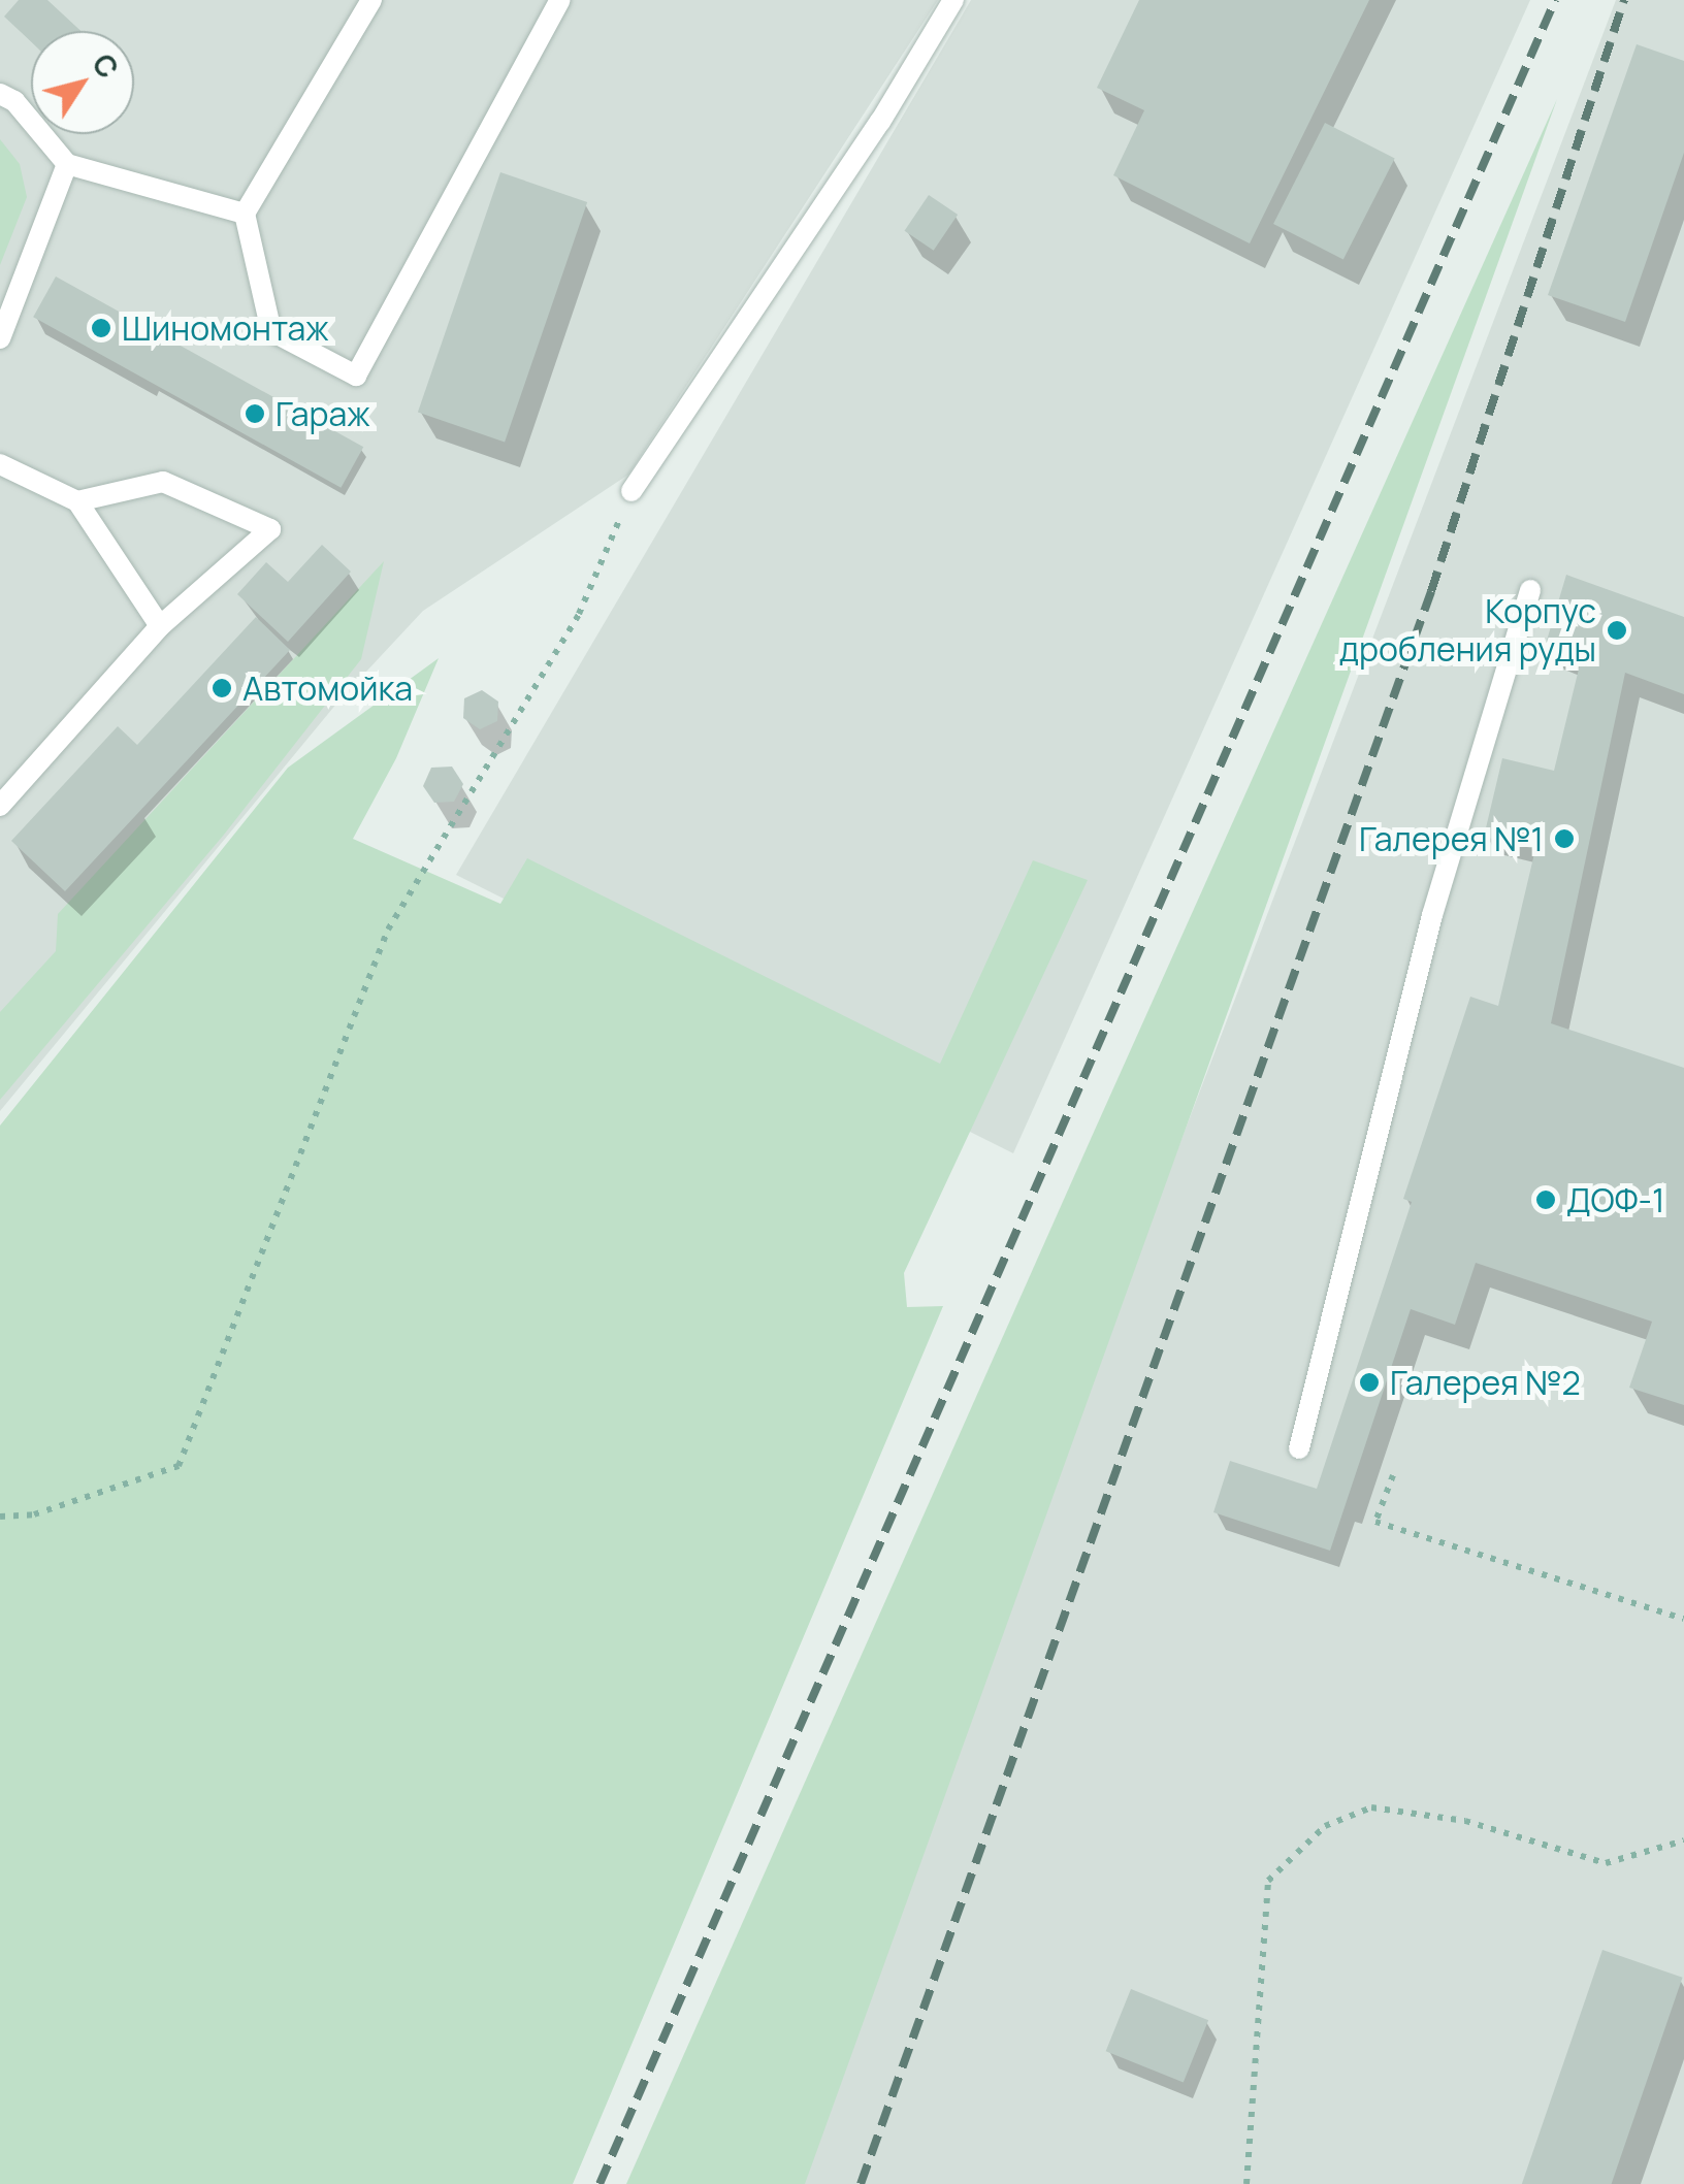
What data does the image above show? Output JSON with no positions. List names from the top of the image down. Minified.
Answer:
{"places":["Шиномонтаж","Гараж","Корпус дробления руды","Автомойка","Галерея №1","ДОФ-1","Галерея №2"],"north":"top right"}
